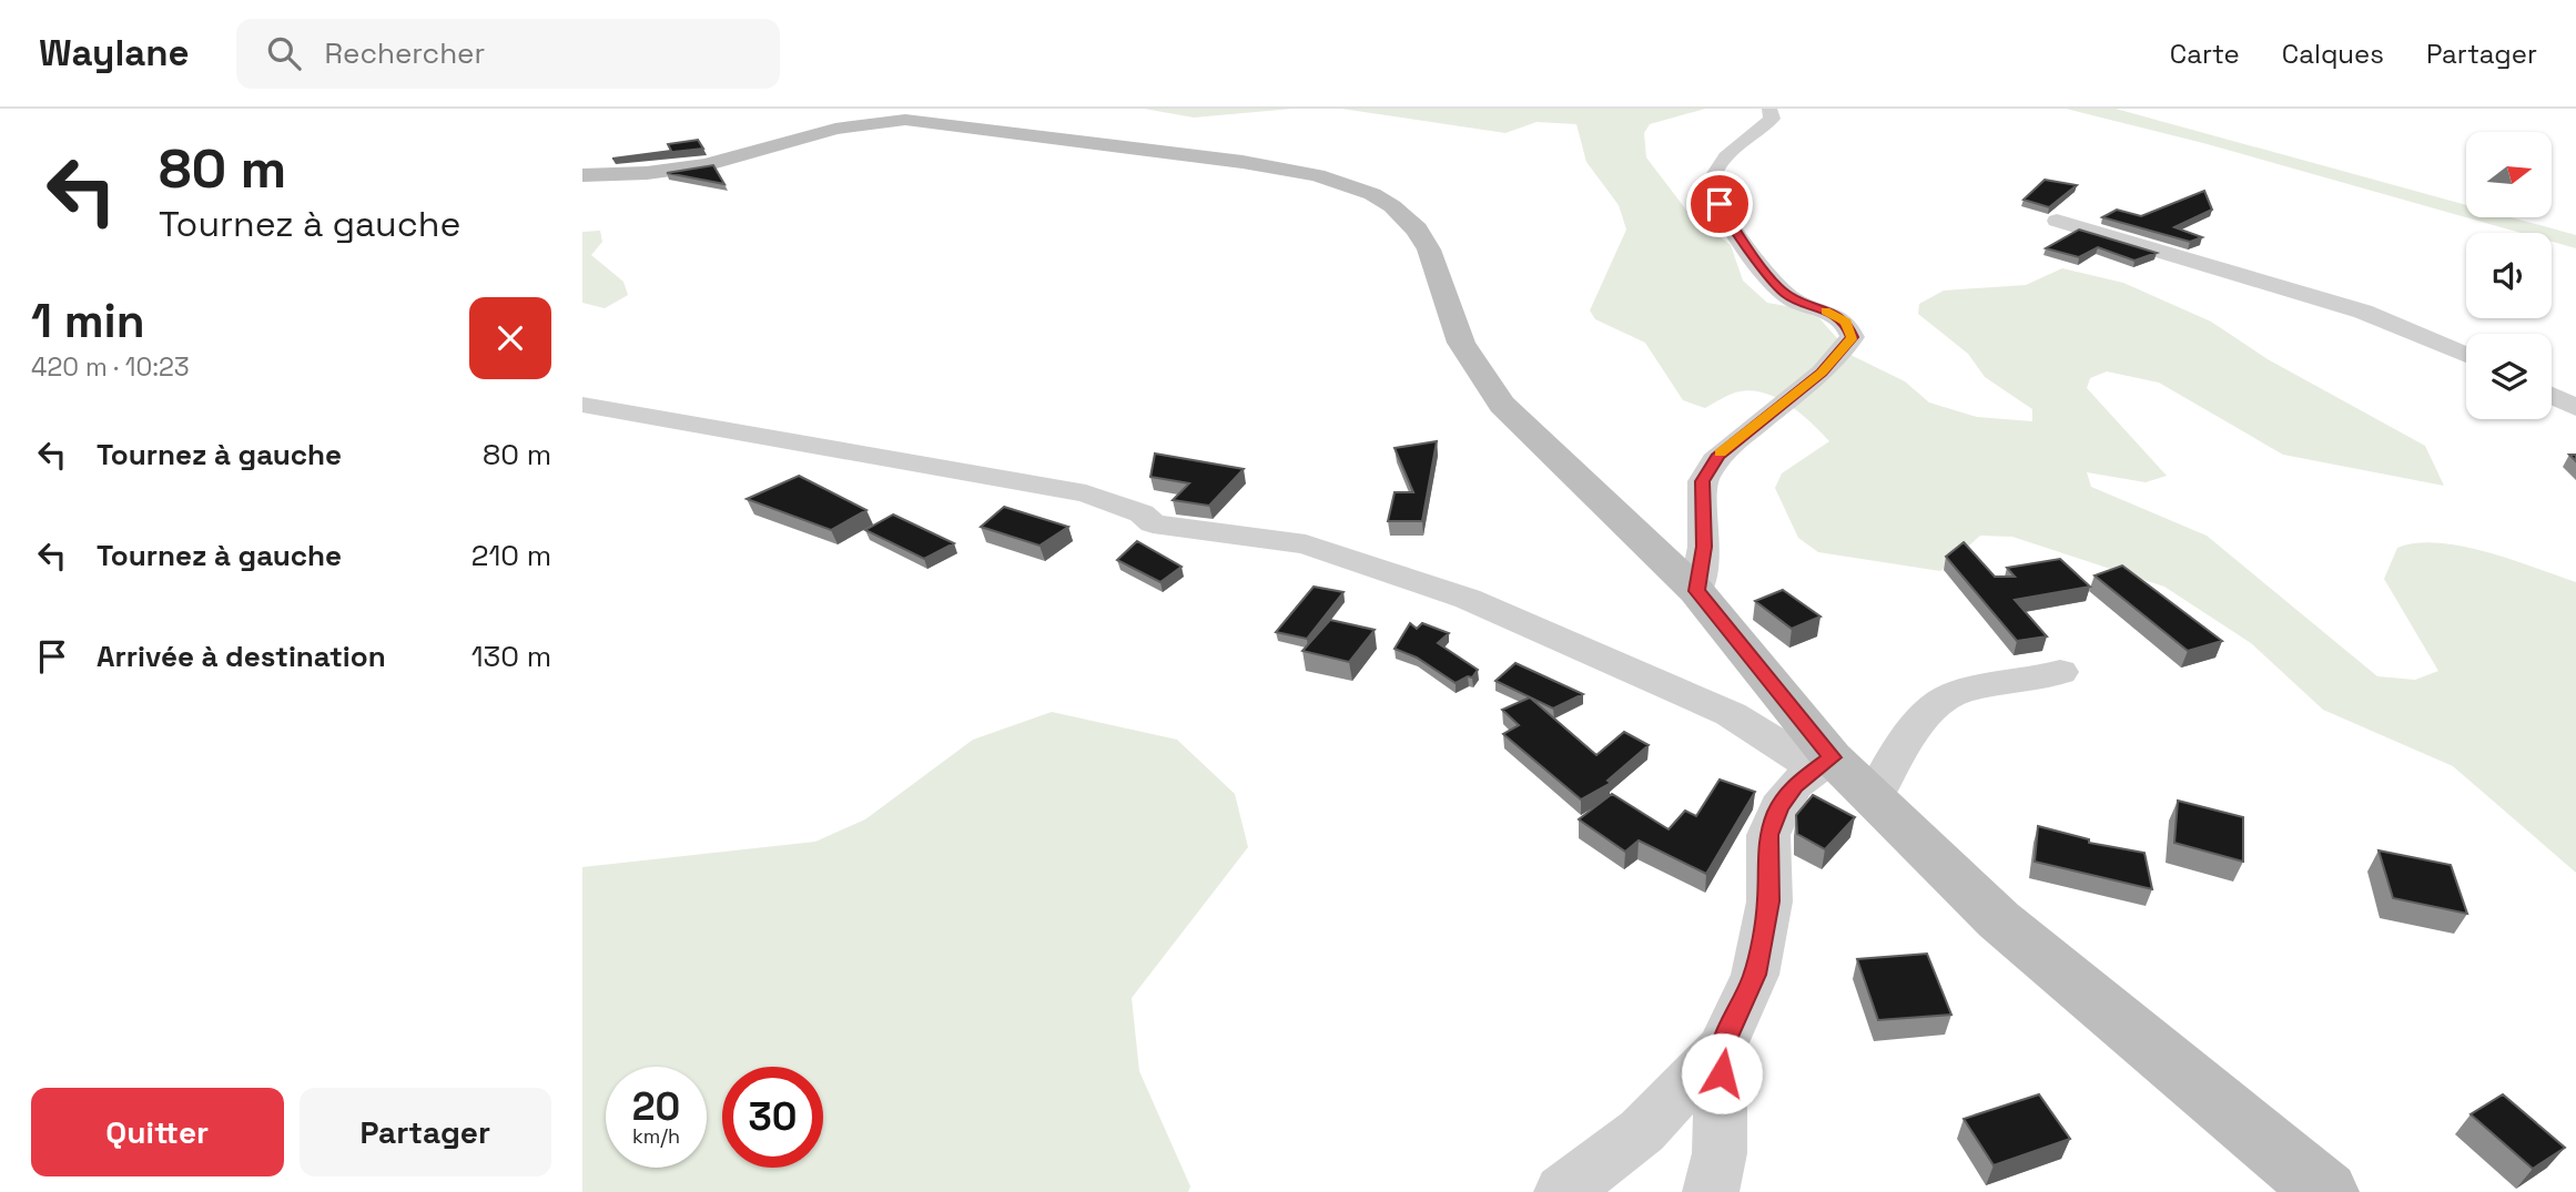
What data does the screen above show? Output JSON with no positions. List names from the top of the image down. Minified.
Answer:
{"north":"right","page":{"header":"Waylane","search":"Rechercher","nav":["Carte","Calques","Partager"],"turn":["80 m","Tournez à gauche"],"heading":["1 min","420 m · 10:23"],"list":[{"name":"Tournez à gauche","value":"80 m"},{"name":"Tournez à gauche","value":"210 m"},{"name":"Arrivée à destination","value":"130 m"}],"speed":"20 km/h","limit":"30","buttons":["Quitter","Partager"]}}
